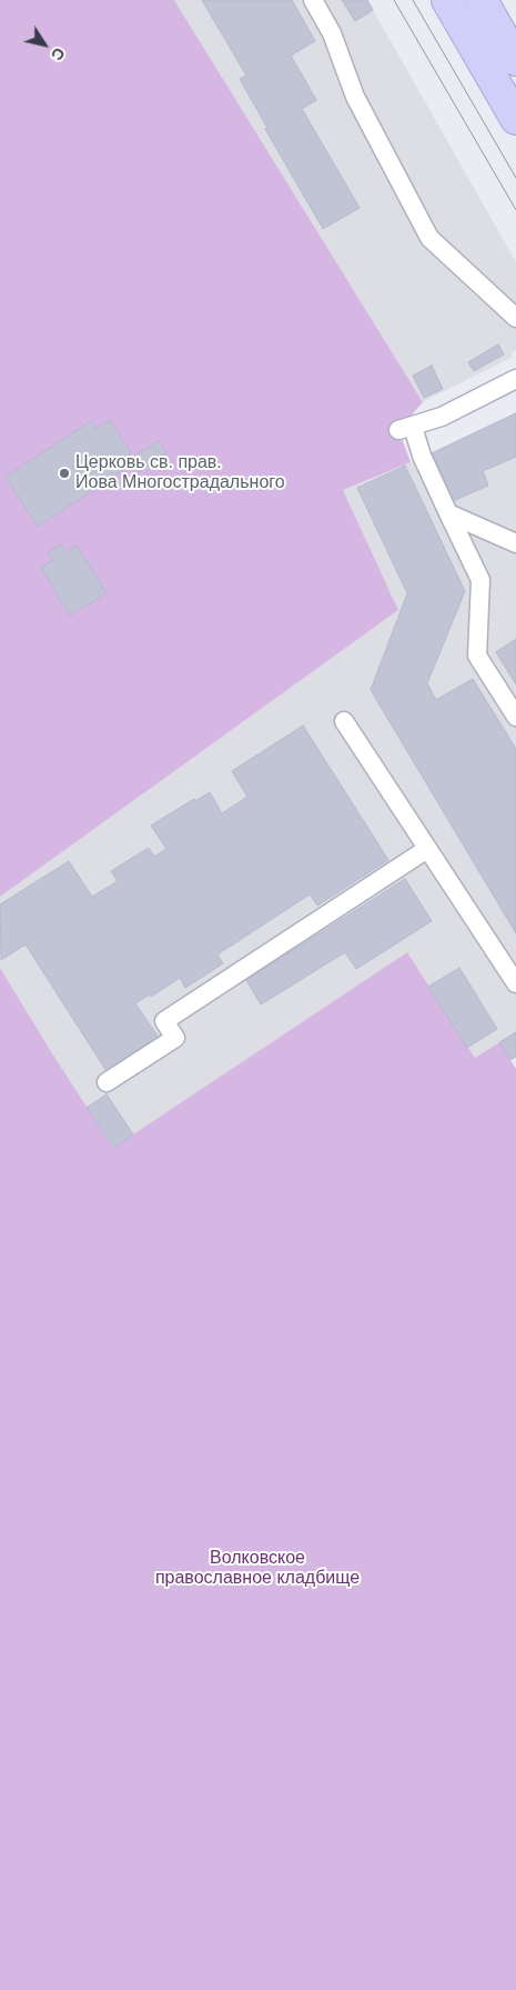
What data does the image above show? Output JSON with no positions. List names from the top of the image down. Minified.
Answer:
{"parks":["Волковское православное кладбище"],"places":["Церковь св. прав. Иова Многострадального"],"north":"bottom right"}
